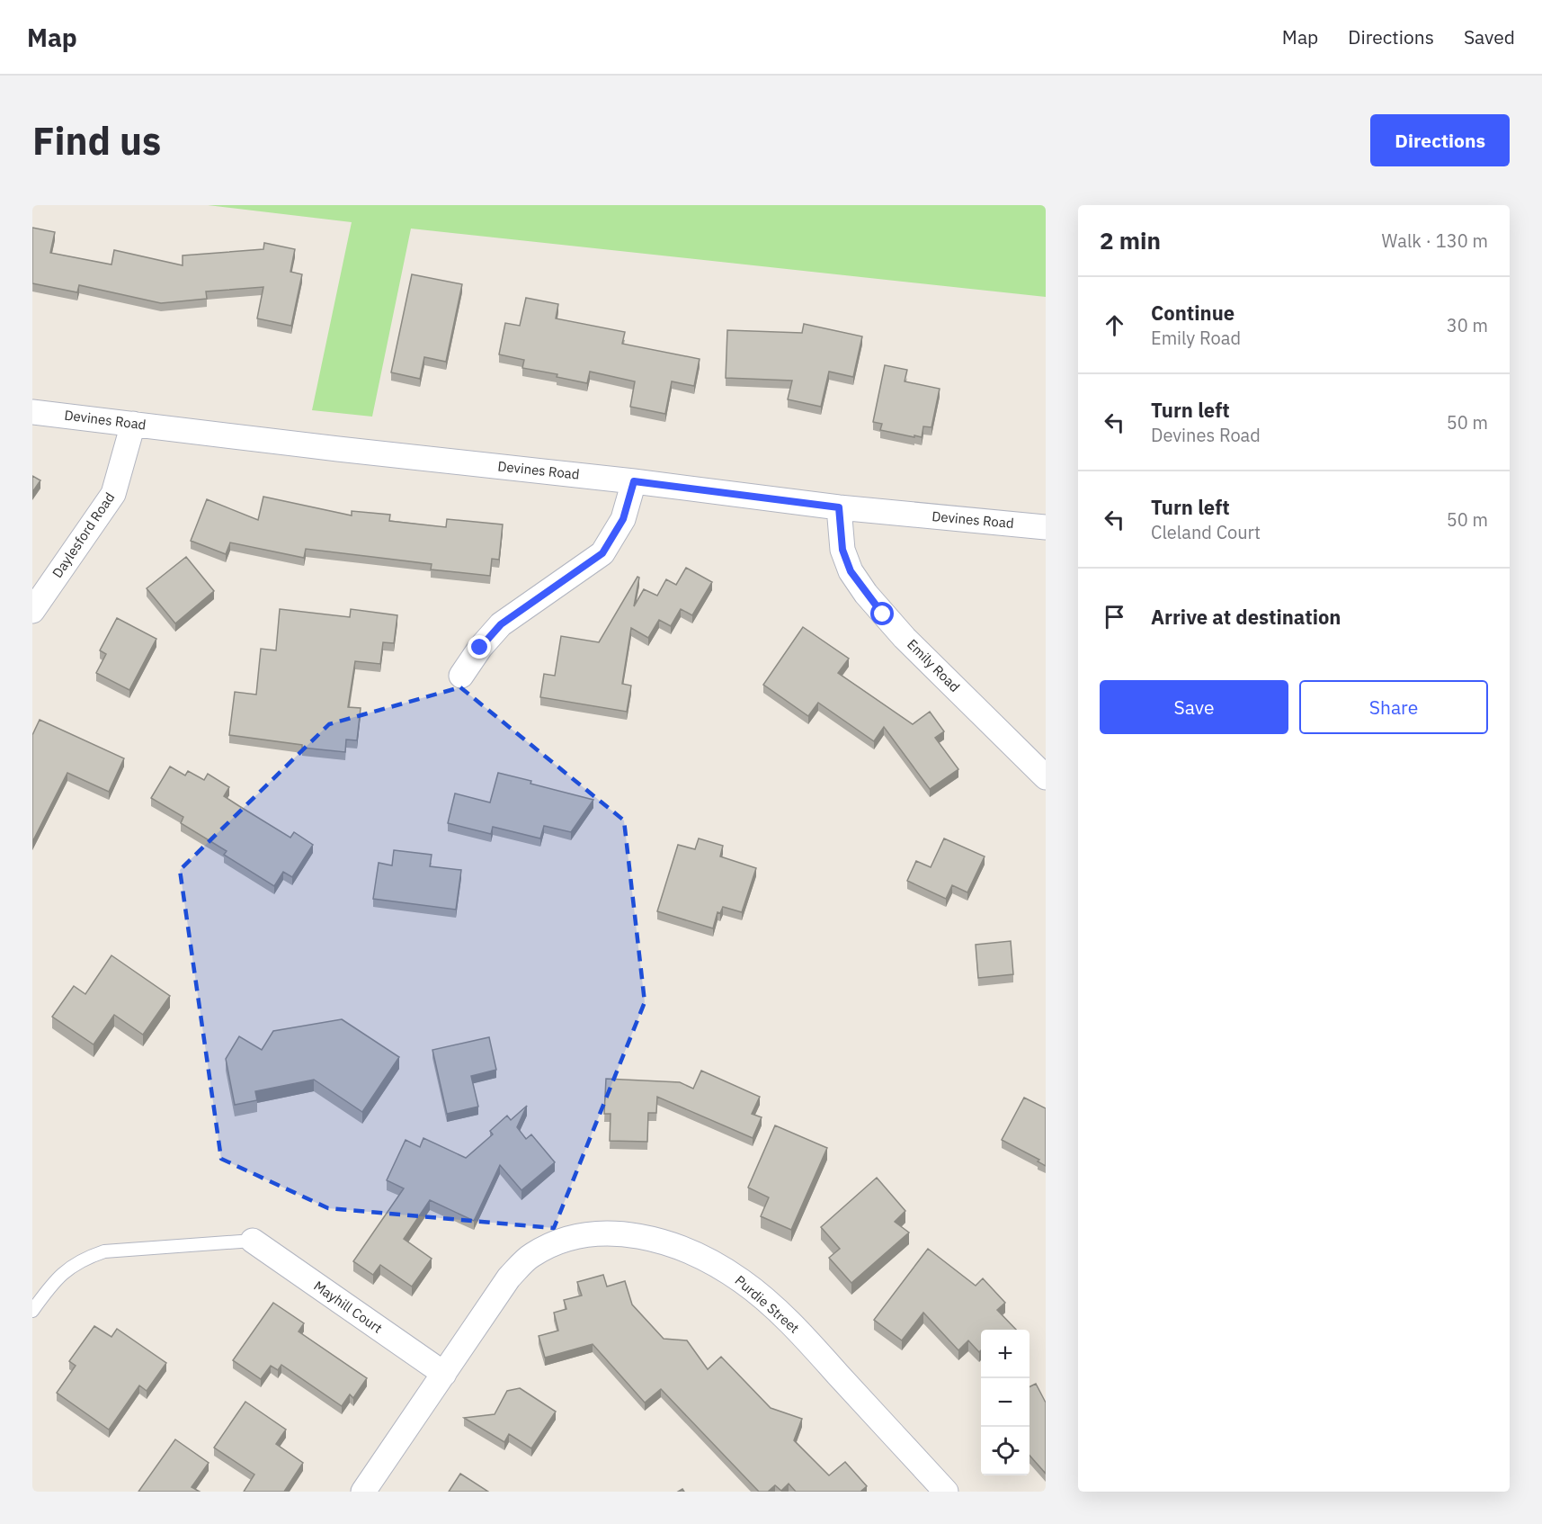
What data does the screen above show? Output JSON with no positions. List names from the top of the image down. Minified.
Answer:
{"streets":{"street":["Devines Road","Daylesford Road","Emily Road","Purdie Street","Mayhill Court"]},"crossings":[["Devines Road","Daylesford Road"],["Devines Road","Emily Road"],["Purdie Street","Mayhill Court"]],"page":{"header":"Map","nav":["Map","Directions","Saved"],"buttons":["Directions",["Save","Share"]],"title":"Find us","heading":["2 min","Walk · 130 m"],"list":[["Continue","Emily Road","30 m"],["Turn left","Devines Road","50 m"],["Turn left","Cleland Court","50 m"],"Arrive at destination"],"map_buttons":["+","−"]}}
